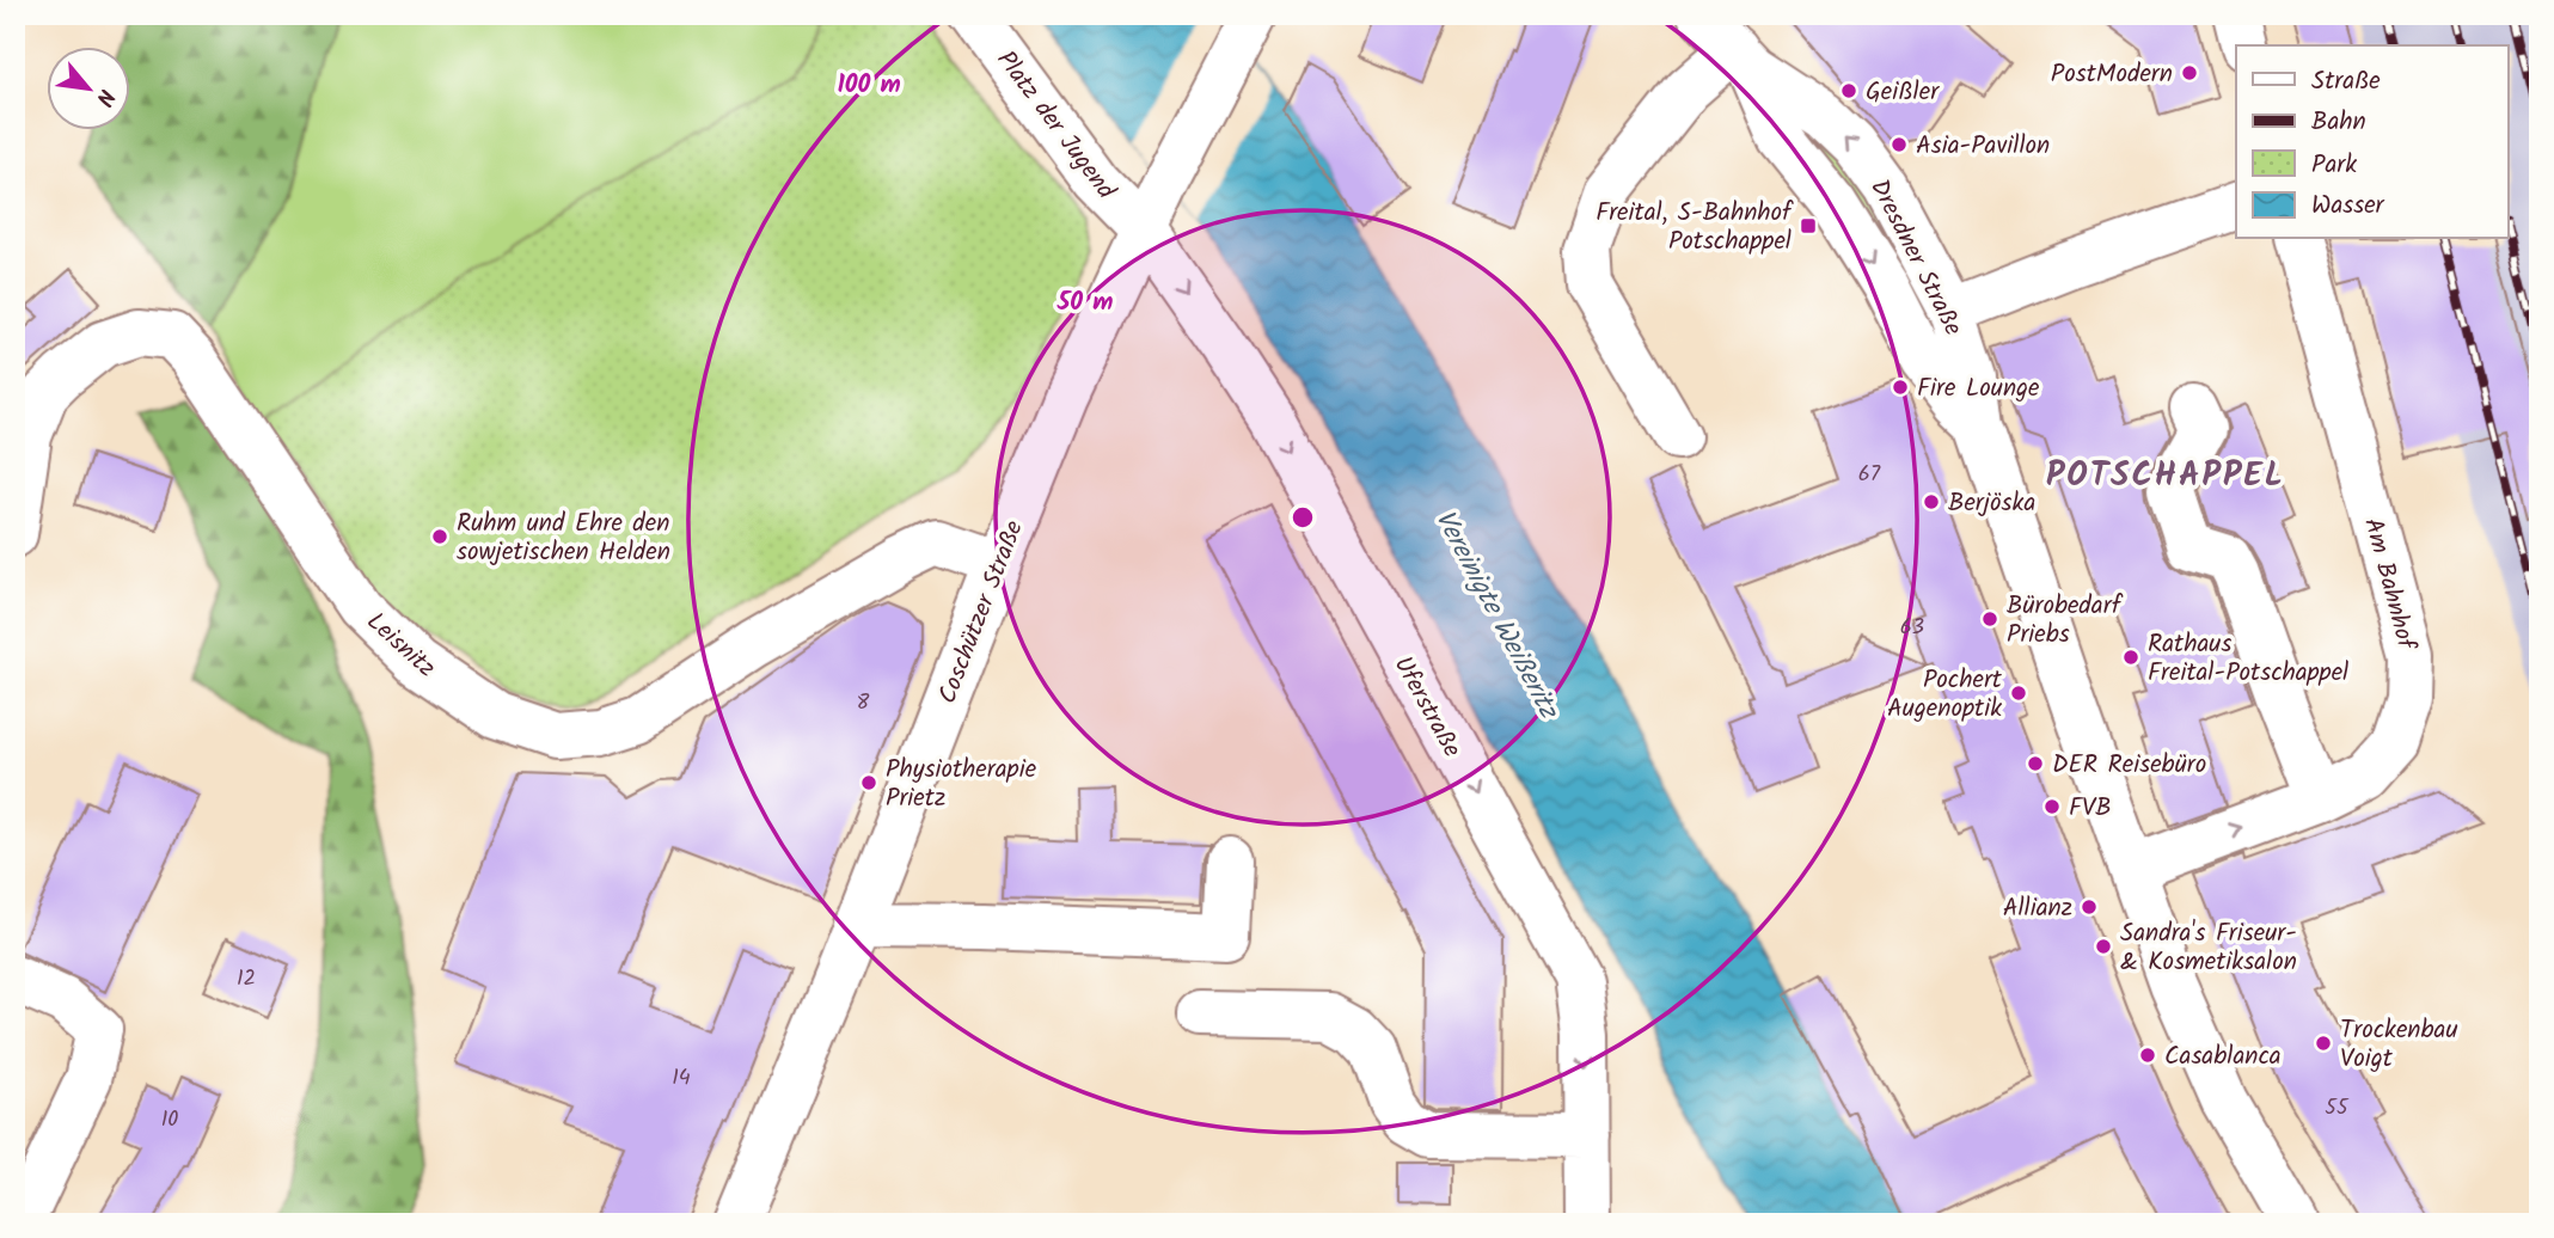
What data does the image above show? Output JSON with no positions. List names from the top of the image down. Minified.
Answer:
{"streets":{"street":["Platz der Jugend","Dresdner Straße","Am Bahnhof","Coschützer Straße","Leisnitz","Uferstraße"]},"crossings":[["Platz der Jugend","Coschützer Straße"],["Platz der Jugend","Uferstraße"],["Dresdner Straße","Am Bahnhof"],["Coschützer Straße","Leisnitz"],["Coschützer Straße","Uferstraße"]],"one_way":["Uferstraße"],"districts":["POTSCHAPPEL"],"water":["Vereinigte Weißeritz"],"places":{"other":["PostModern","Geißler","Asia-Pavillon","Fire Lounge","Berjöska","Ruhm und Ehre den sowjetischen Helden","Bürobedarf Priebs","Rathaus Freital-Potschappel","Pochert Augenoptik","DER Reisebüro","Physiotherapie Prietz","FVB","Allianz","Sandra's Friseur- & Kosmetiksalon","Trockenbau Voigt","Casablanca"],"transit":["Freital, S-Bahnhof Potschappel"]},"house_numbers":["67","63","8","12","14","55","10"],"legend":["Straße","Bahn","Park","Wasser"],"north":"bottom right","rings":["100 m","50 m"]}
